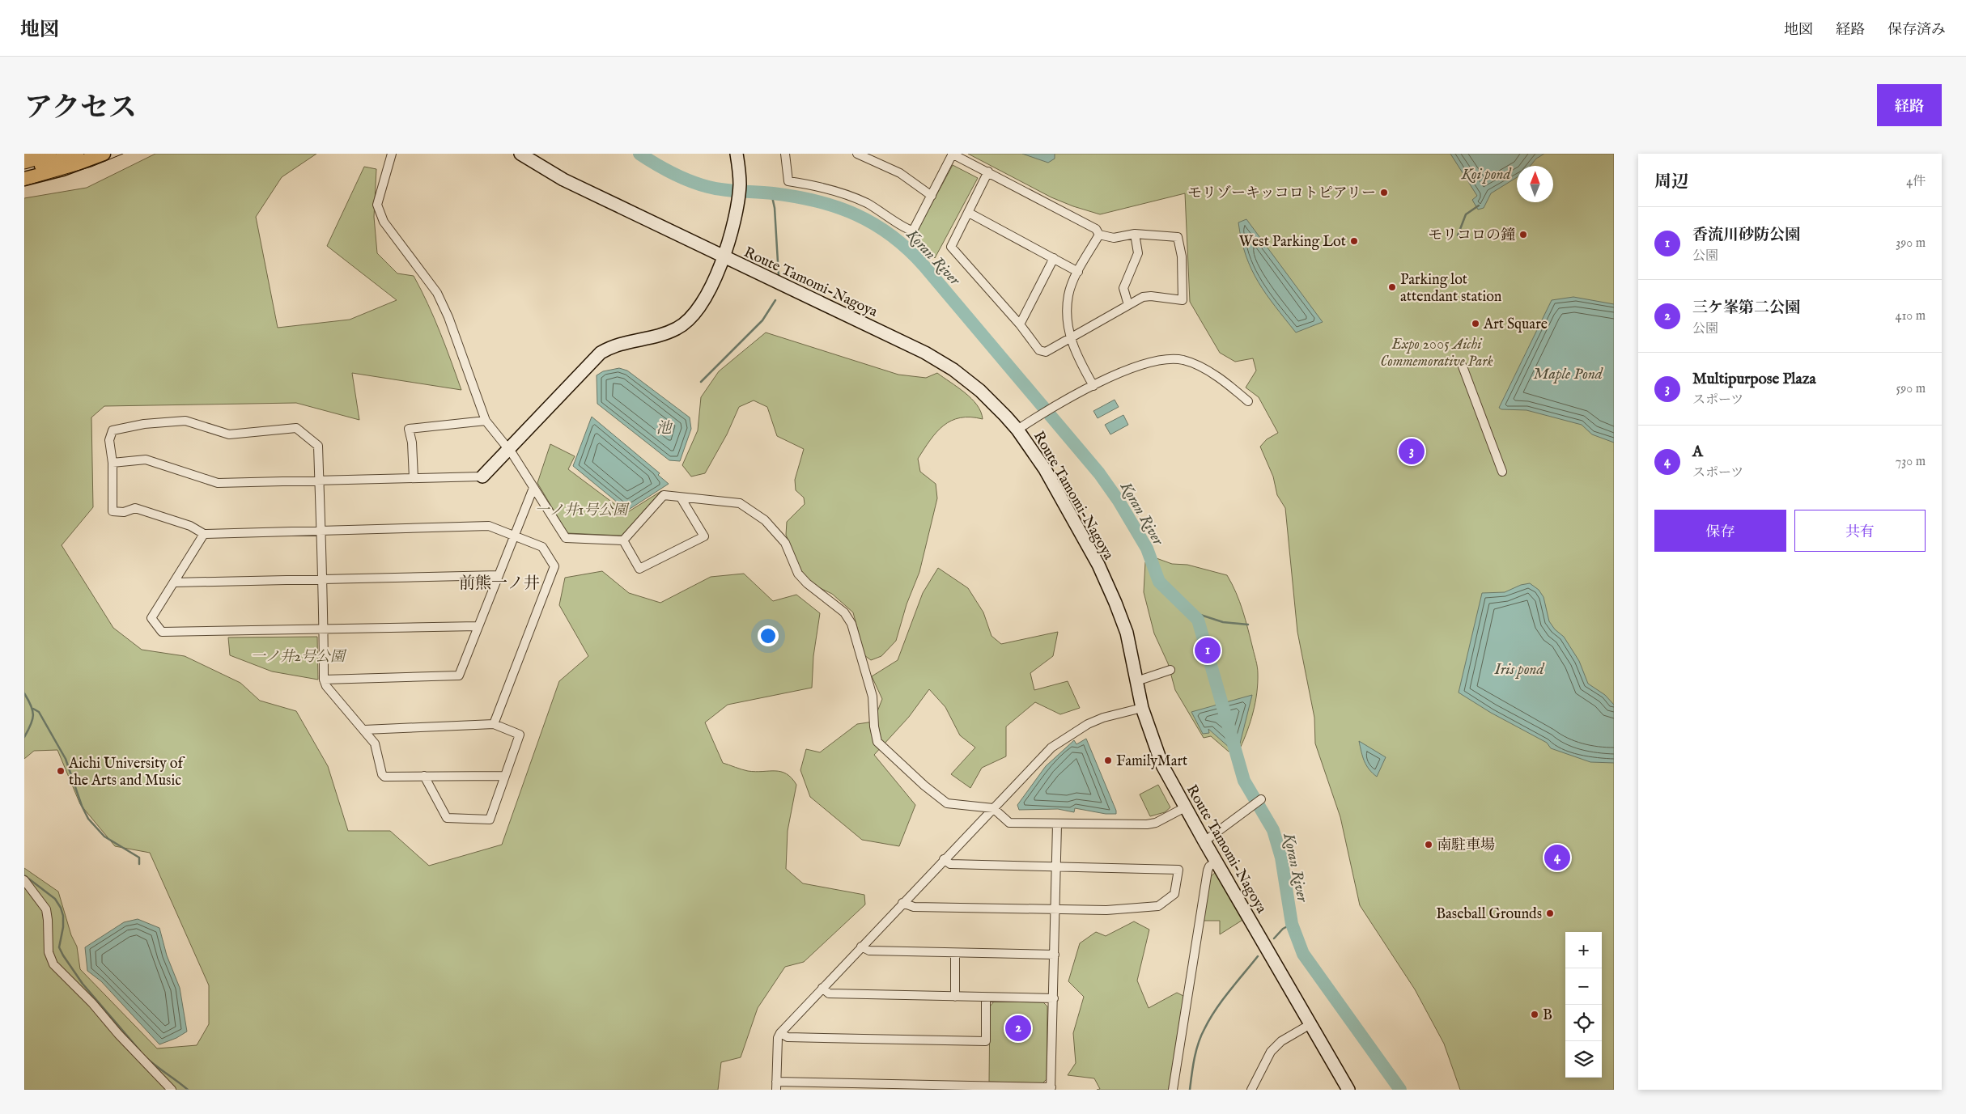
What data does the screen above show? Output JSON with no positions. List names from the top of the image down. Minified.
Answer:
{"streets":{"main road":["Route Tamomi-Nagoya"]},"districts":["前熊一ノ井"],"water":["Koi pond","Koran River","Maple Pond","池","Iris pond"],"parks":["Expo 2005 Aichi Commemorative Park","一ノ井1号公園","一ノ井2号公園"],"places":["モリゾーキッコロトピアリー","モリコロの鐘","West Parking Lot","Parking lot attendant station","Art Square","FamilyMart","Aichi University of the Arts and Music","南駐車場","Baseball Grounds","B"],"north":"top","page":{"header":"地図","nav":["地図","経路","保存済み"],"title":"アクセス","buttons":["経路",["保存","共有"]],"heading":["周辺","4件"],"list":[{"mark":"1","name":"香流川砂防公園","note":"公園","value":"390 m"},{"mark":"2","name":"三ケ峯第二公園","note":"公園","value":"410 m"},{"mark":"3","name":"Multipurpose Plaza","note":"スポーツ","value":"590 m"},{"mark":"4","name":"A","note":"スポーツ","value":"730 m"}],"pins":["3","1","4","2"],"map_buttons":["+","−"]}}
